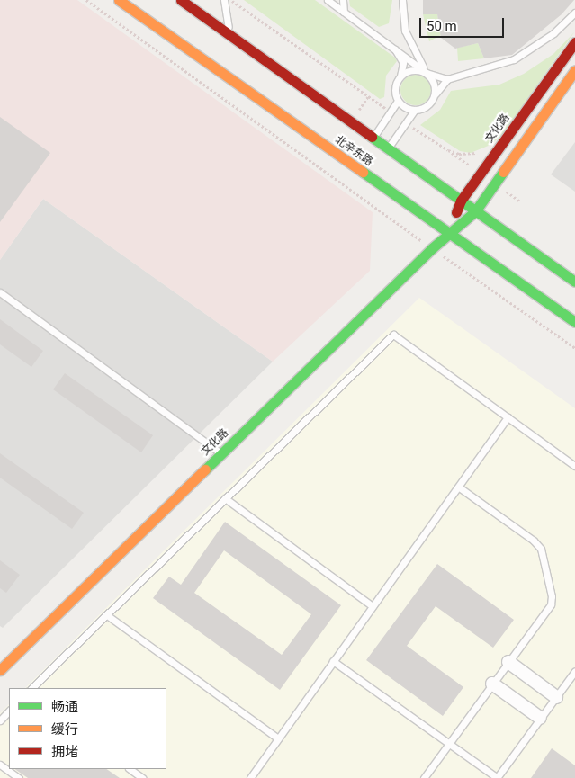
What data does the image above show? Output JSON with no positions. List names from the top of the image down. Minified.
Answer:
{"streets":{"street":["文化路","北辛东路"]},"crossings":[["文化路","北辛东路"]],"legend":["畅通","缓行","拥堵"],"scale_bar":"50 m"}
